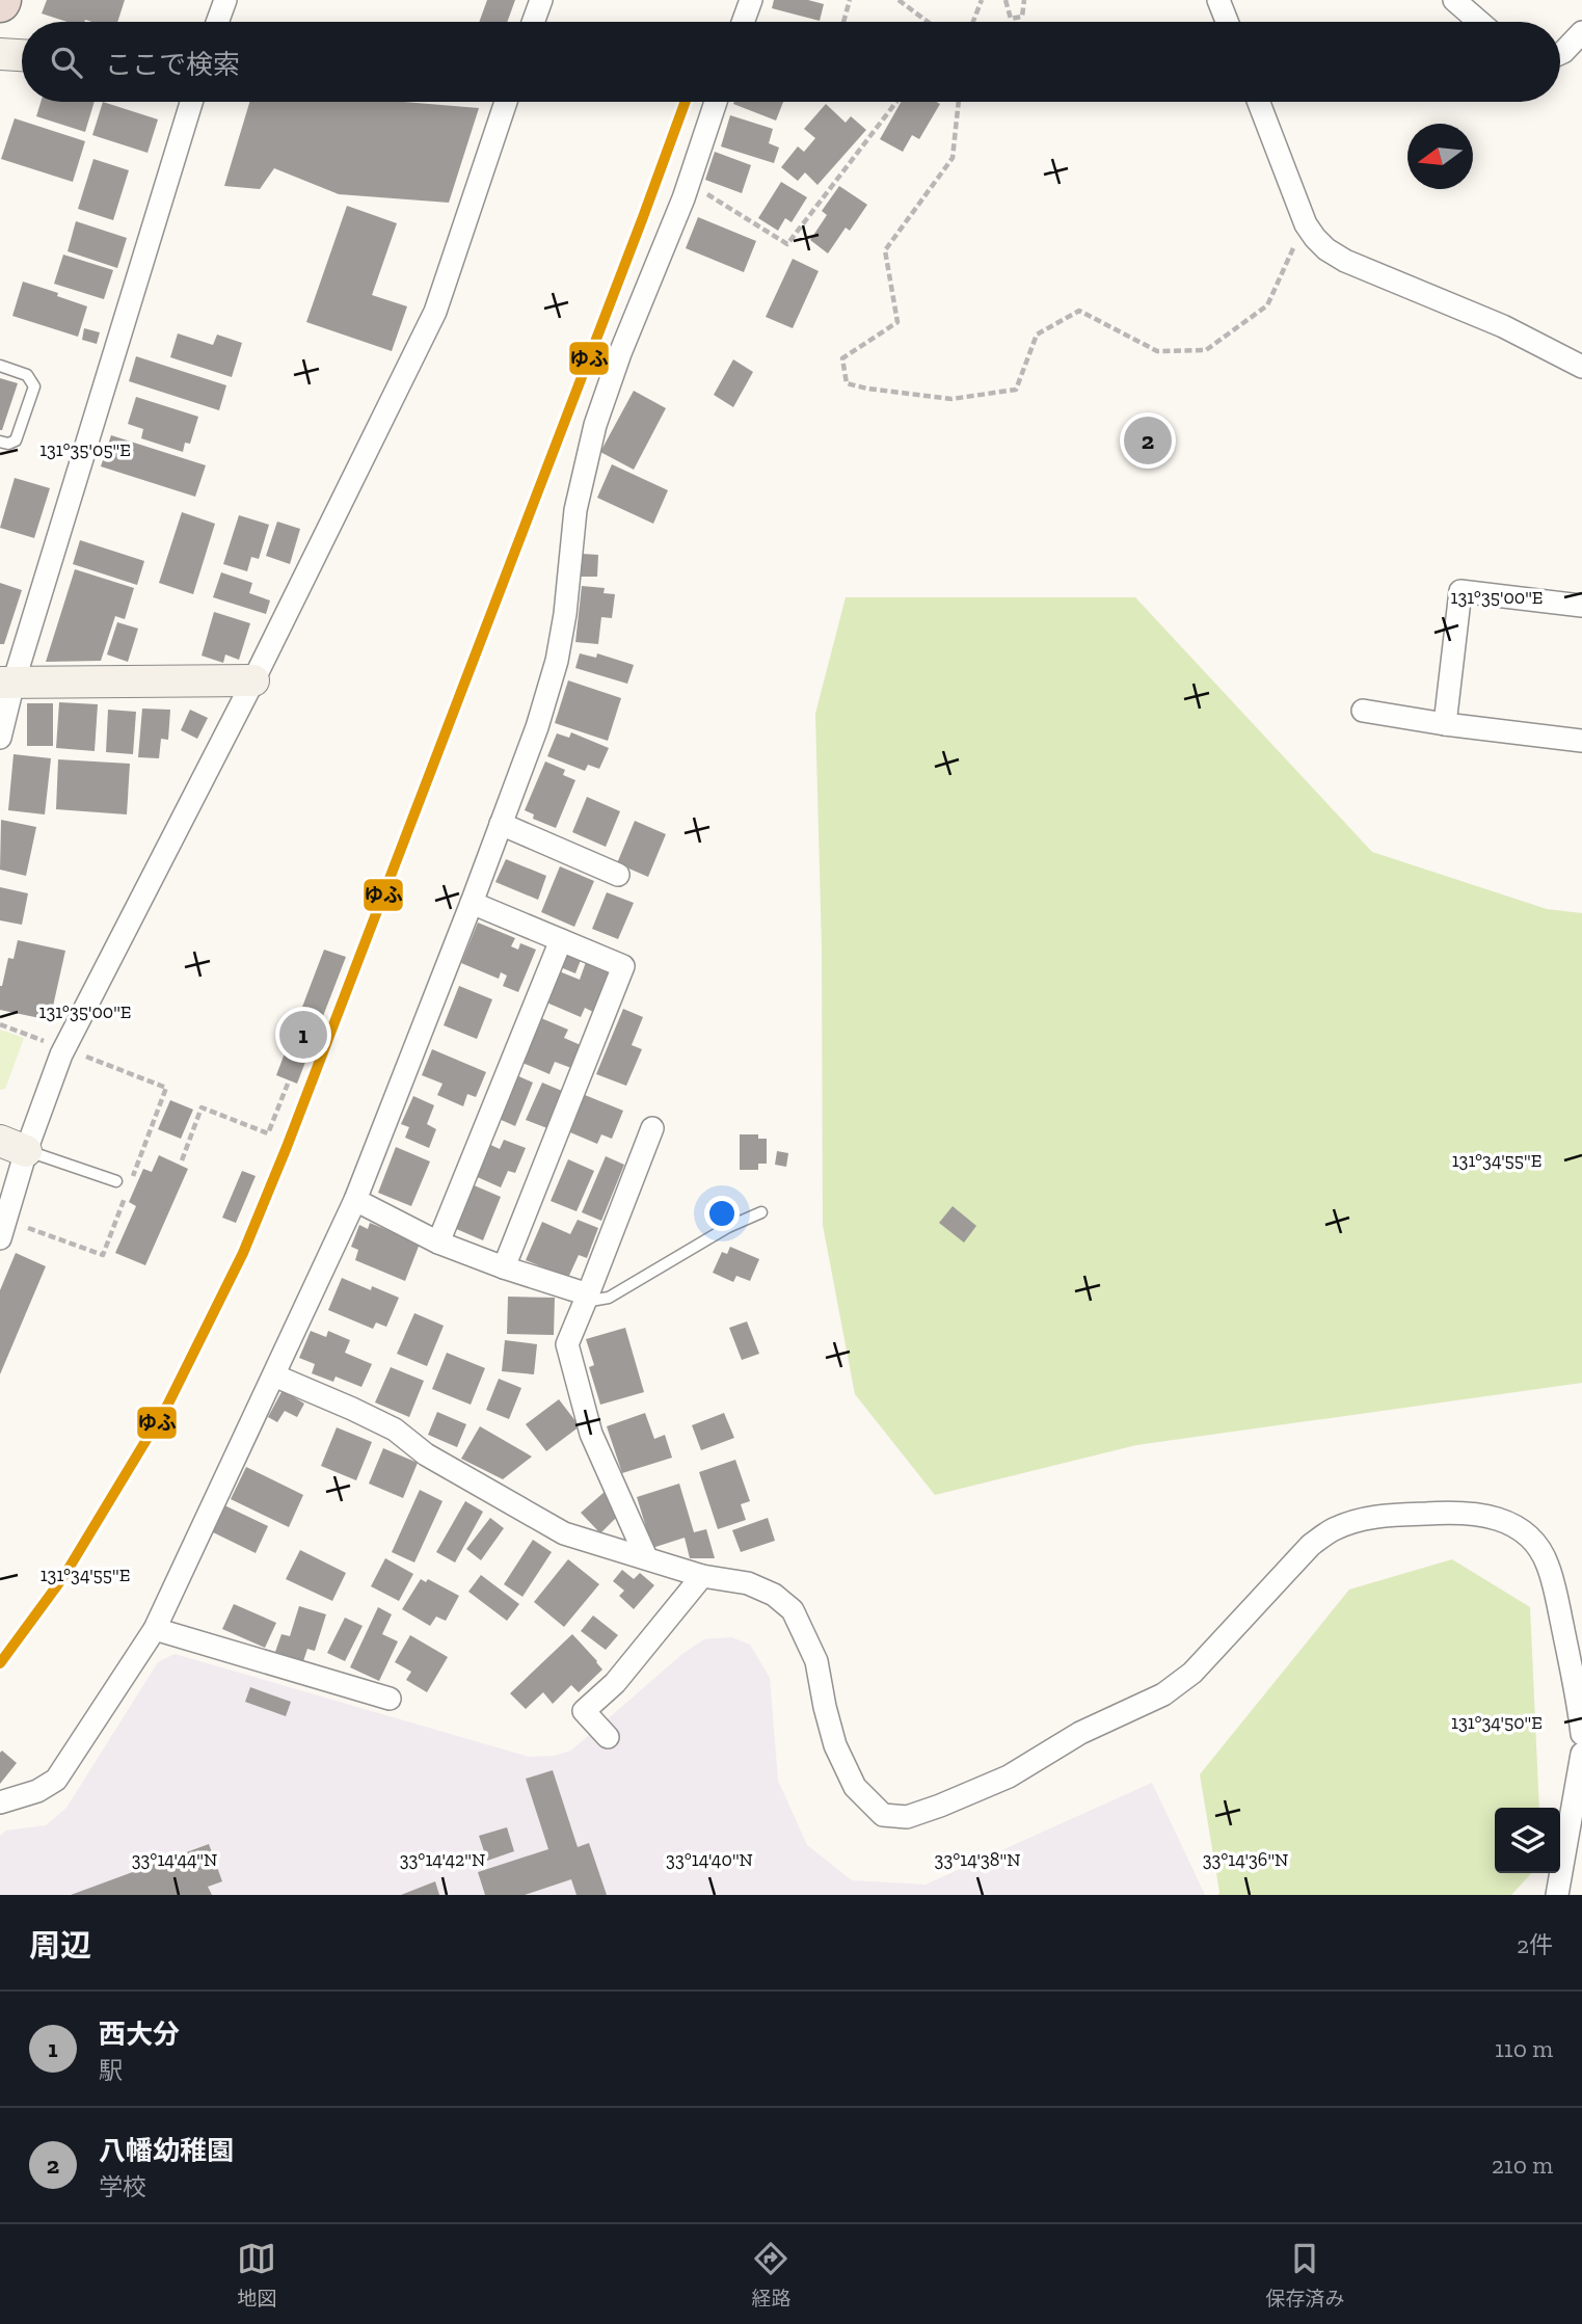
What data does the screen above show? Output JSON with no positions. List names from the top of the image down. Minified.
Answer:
{"lines":["transit line ゆふ"],"north":"left","page":{"search":"ここで検索","pins":["2","1"],"heading":["周辺","2件"],"list":[{"mark":"1","name":"西大分","note":"駅","value":"110 m"},{"mark":"2","name":"八幡幼稚園","note":"学校","value":"210 m"}],"nav":["地図","経路","保存済み"]},"coordinates":["131°35'05\"E","131°35'00\"E","131°34'55\"E","131°34'50\"E","33°14'44\"N","33°14'42\"N","33°14'40\"N","33°14'38\"N","33°14'36\"N"]}
